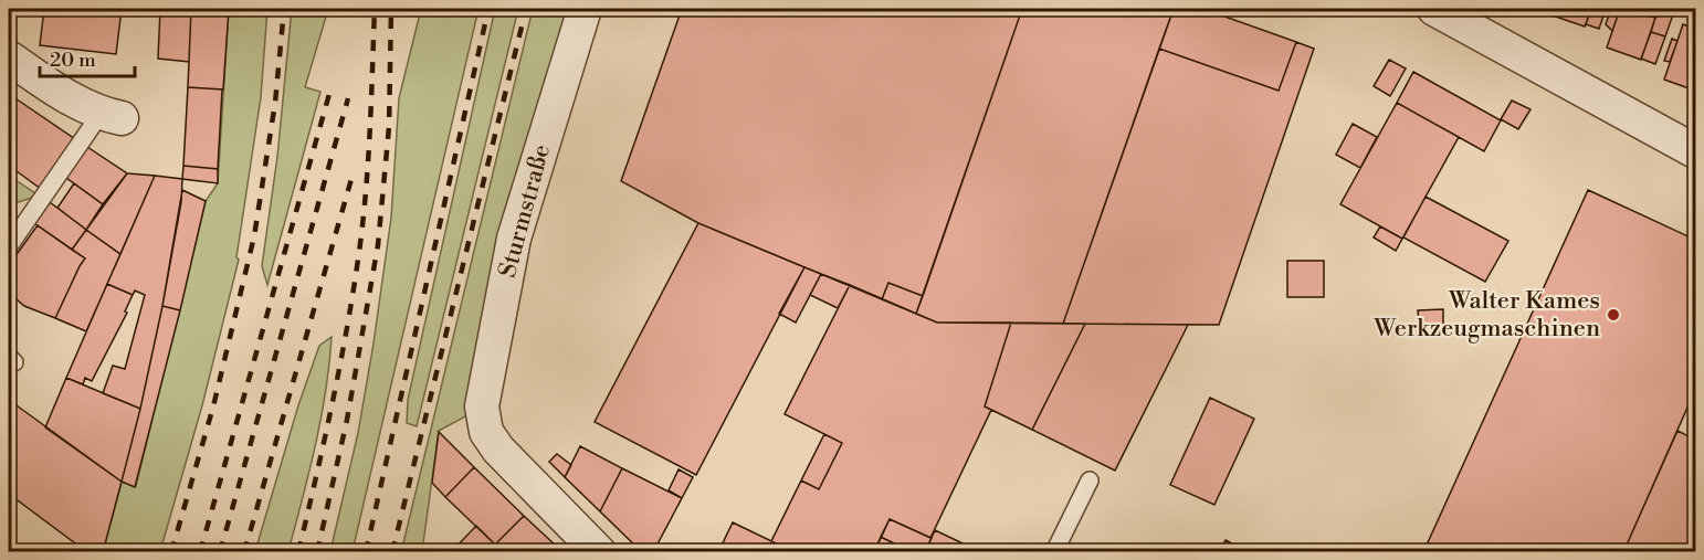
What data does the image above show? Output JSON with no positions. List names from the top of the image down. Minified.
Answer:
{"streets":{"street":["Sturmstraße"]},"places":["Walter Kames Werkzeugmaschinen"],"scale_bar":"20 m"}
